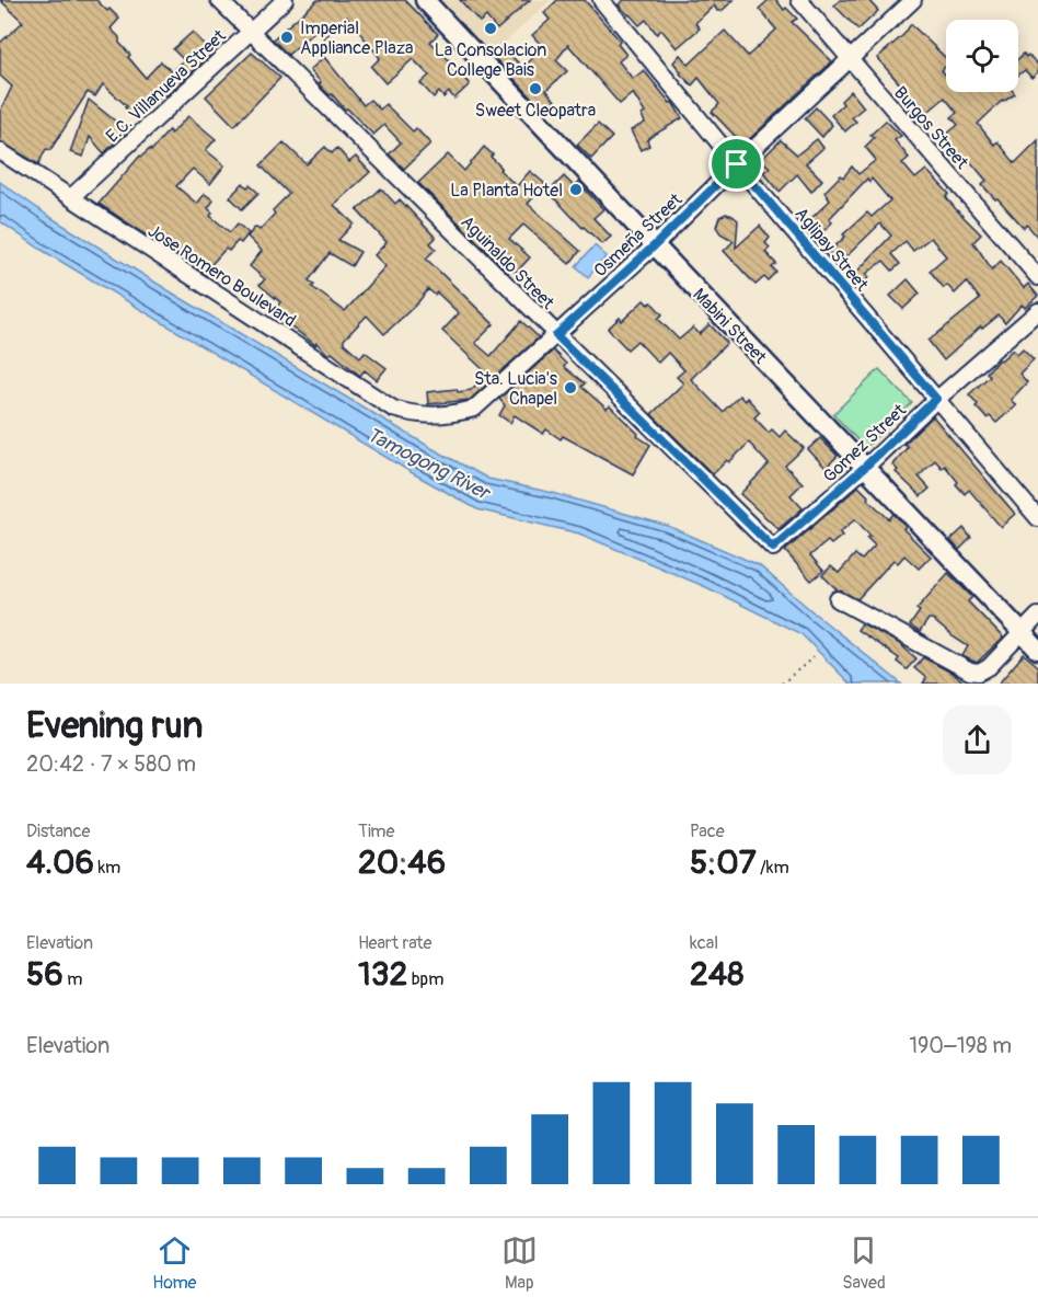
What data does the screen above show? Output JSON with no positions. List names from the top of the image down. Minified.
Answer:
{"streets":{"street":["E.C. Villanueva Street","Burgos Street","Osmeña Street","Aglipay Street","Aguinaldo Street","Jose Romero Boulevard","Mabini Street","Gomez Street"]},"crossings":[["E.C. Villanueva Street","Aguinaldo Street"],["E.C. Villanueva Street","Jose Romero Boulevard"],["Burgos Street","Osmeña Street"],["Osmeña Street","Aglipay Street"],["Osmeña Street","Aguinaldo Street"],["Osmeña Street","Jose Romero Boulevard"],["Osmeña Street","Mabini Street"],["Aglipay Street","Gomez Street"],["Aguinaldo Street","Gomez Street"],["Mabini Street","Gomez Street"]],"water":["Tamogong River"],"places":["La Consolacion College Bais","Imperial Appliance Plaza","Sweet Cleopatra","La Planta Hotel","Sta. Lucia's Chapel"],"page":{"heading":["Evening run","20:42 · 7 × 580 m"],"stats":[["Distance","4.06 km"],["Time","20:46"],["Pace","5:07 /km"],["Elevation","56 m"],["Heart rate","132 bpm"],["kcal","248"]],"chart":["Elevation","190–198 m"],"tabs":["Home","Map","Saved"]}}
